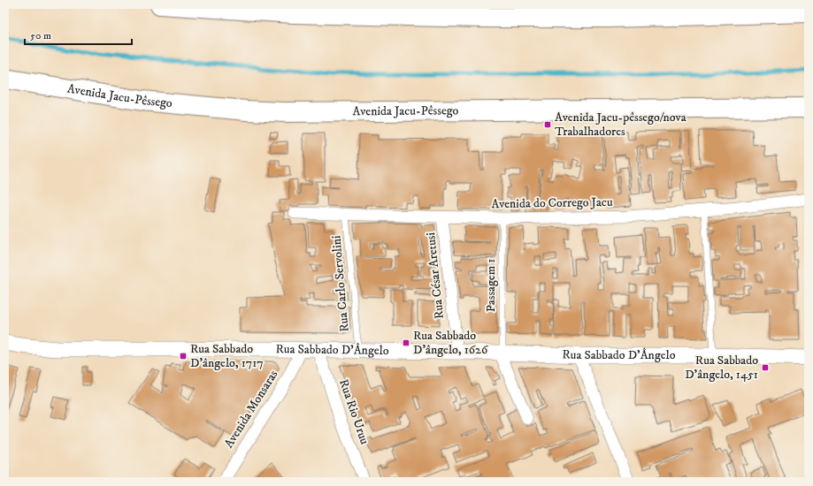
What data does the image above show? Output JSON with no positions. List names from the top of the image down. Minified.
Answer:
{"streets":{"highway":["Avenida Jacu-Pêssego"],"street":["Avenida do Corrego Jacu","Rua César Aretusi","Rua Sabbado D'Ângelo","Avenida Monsaras","Rua Rio Uruu"],"lane":["Rua Carlo Servolini","Passagem 1"]},"crossings":[["Avenida do Corrego Jacu","Rua César Aretusi"],["Avenida do Corrego Jacu","Rua Carlo Servolini"],["Avenida do Corrego Jacu","Passagem 1"],["Rua César Aretusi","Rua Sabbado D'Ângelo"],["Rua Carlo Servolini","Rua Sabbado D'Ângelo"],["Passagem 1","Rua Sabbado D'Ângelo"],["Rua Sabbado D'Ângelo","Avenida Monsaras"],["Rua Sabbado D'Ângelo","Rua Rio Uruu"]],"places":{"transit":["Avenida Jacu-pêssego/nova Trabalhadores","Rua Sabbado D'ângelo, 1626","Rua Sabbado D'ângelo, 1717","Rua Sabbado D'ângelo, 1451"]},"scale_bar":"50 m"}
